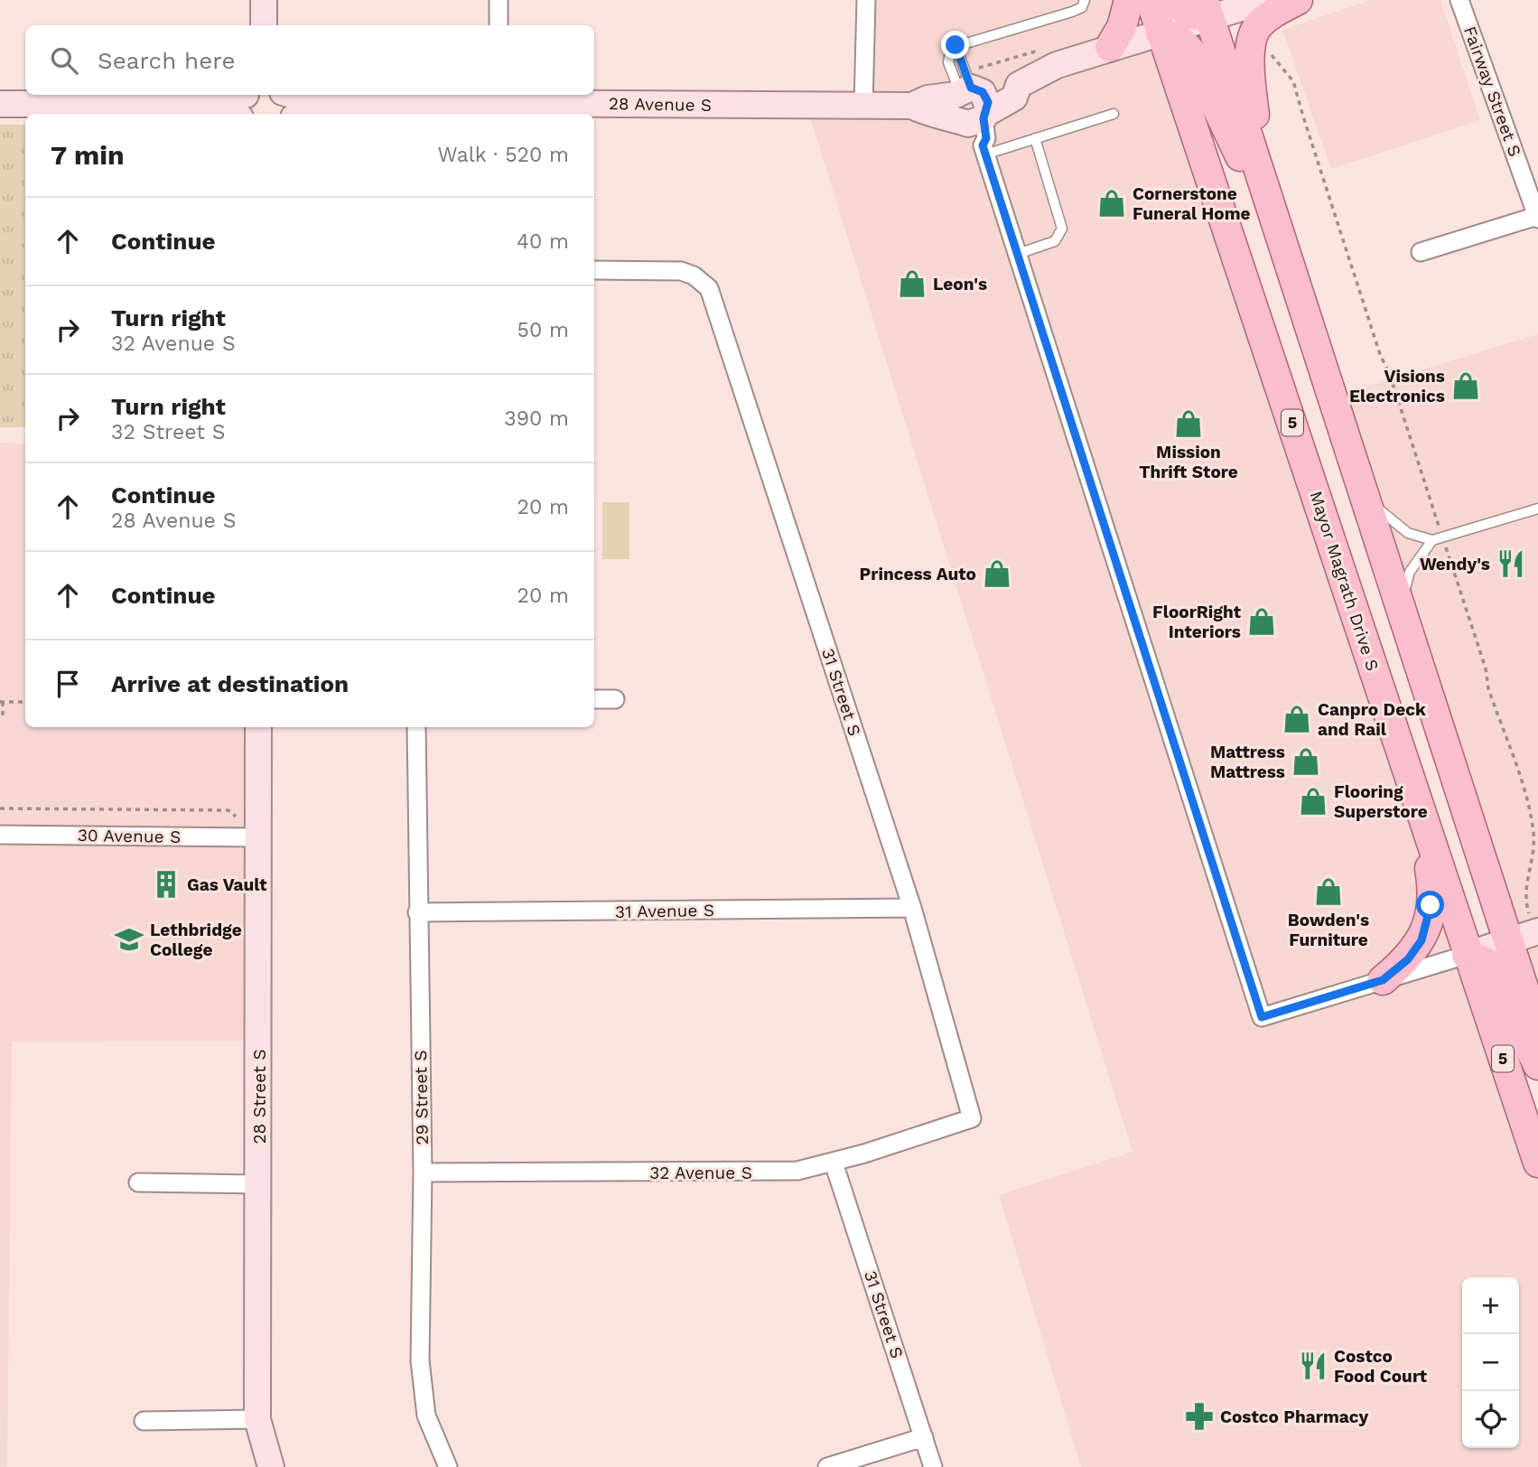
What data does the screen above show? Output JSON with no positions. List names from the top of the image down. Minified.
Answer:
{"streets":{"main road":["5","Mayor Magrath Drive S"],"street":["Fairway Street S","28 Avenue S","31 Street S","30 Avenue S","31 Avenue S","28 Street S","29 Street S","32 Avenue S"]},"crossings":[["28 Avenue S","Mayor Magrath Drive S"],["31 Street S","31 Avenue S"],["31 Street S","32 Avenue S"],["30 Avenue S","28 Street S"],["31 Avenue S","29 Street S"],["29 Street S","32 Avenue S"]],"places":{"shop":["Cornerstone Funeral Home","Leon's","Visions Electronics","Mission Thrift Store","Princess Auto","FloorRight Interiors","Canpro Deck and Rail","Mattress Mattress","Flooring Superstore","Bowden's Furniture"],"restaurant":["Wendy's","Costco Food Court"],"building":["Gas Vault"],"school or university":["Lethbridge College"],"pharmacy":["Costco Pharmacy"]},"page":{"search":"Search here","heading":["7 min","Walk · 520 m"],"list":[["Continue","40 m"],["Turn right","32 Avenue S","50 m"],["Turn right","32 Street S","390 m"],["Continue","28 Avenue S","20 m"],["Continue","20 m"],"Arrive at destination"],"map_buttons":["+","−"]}}
